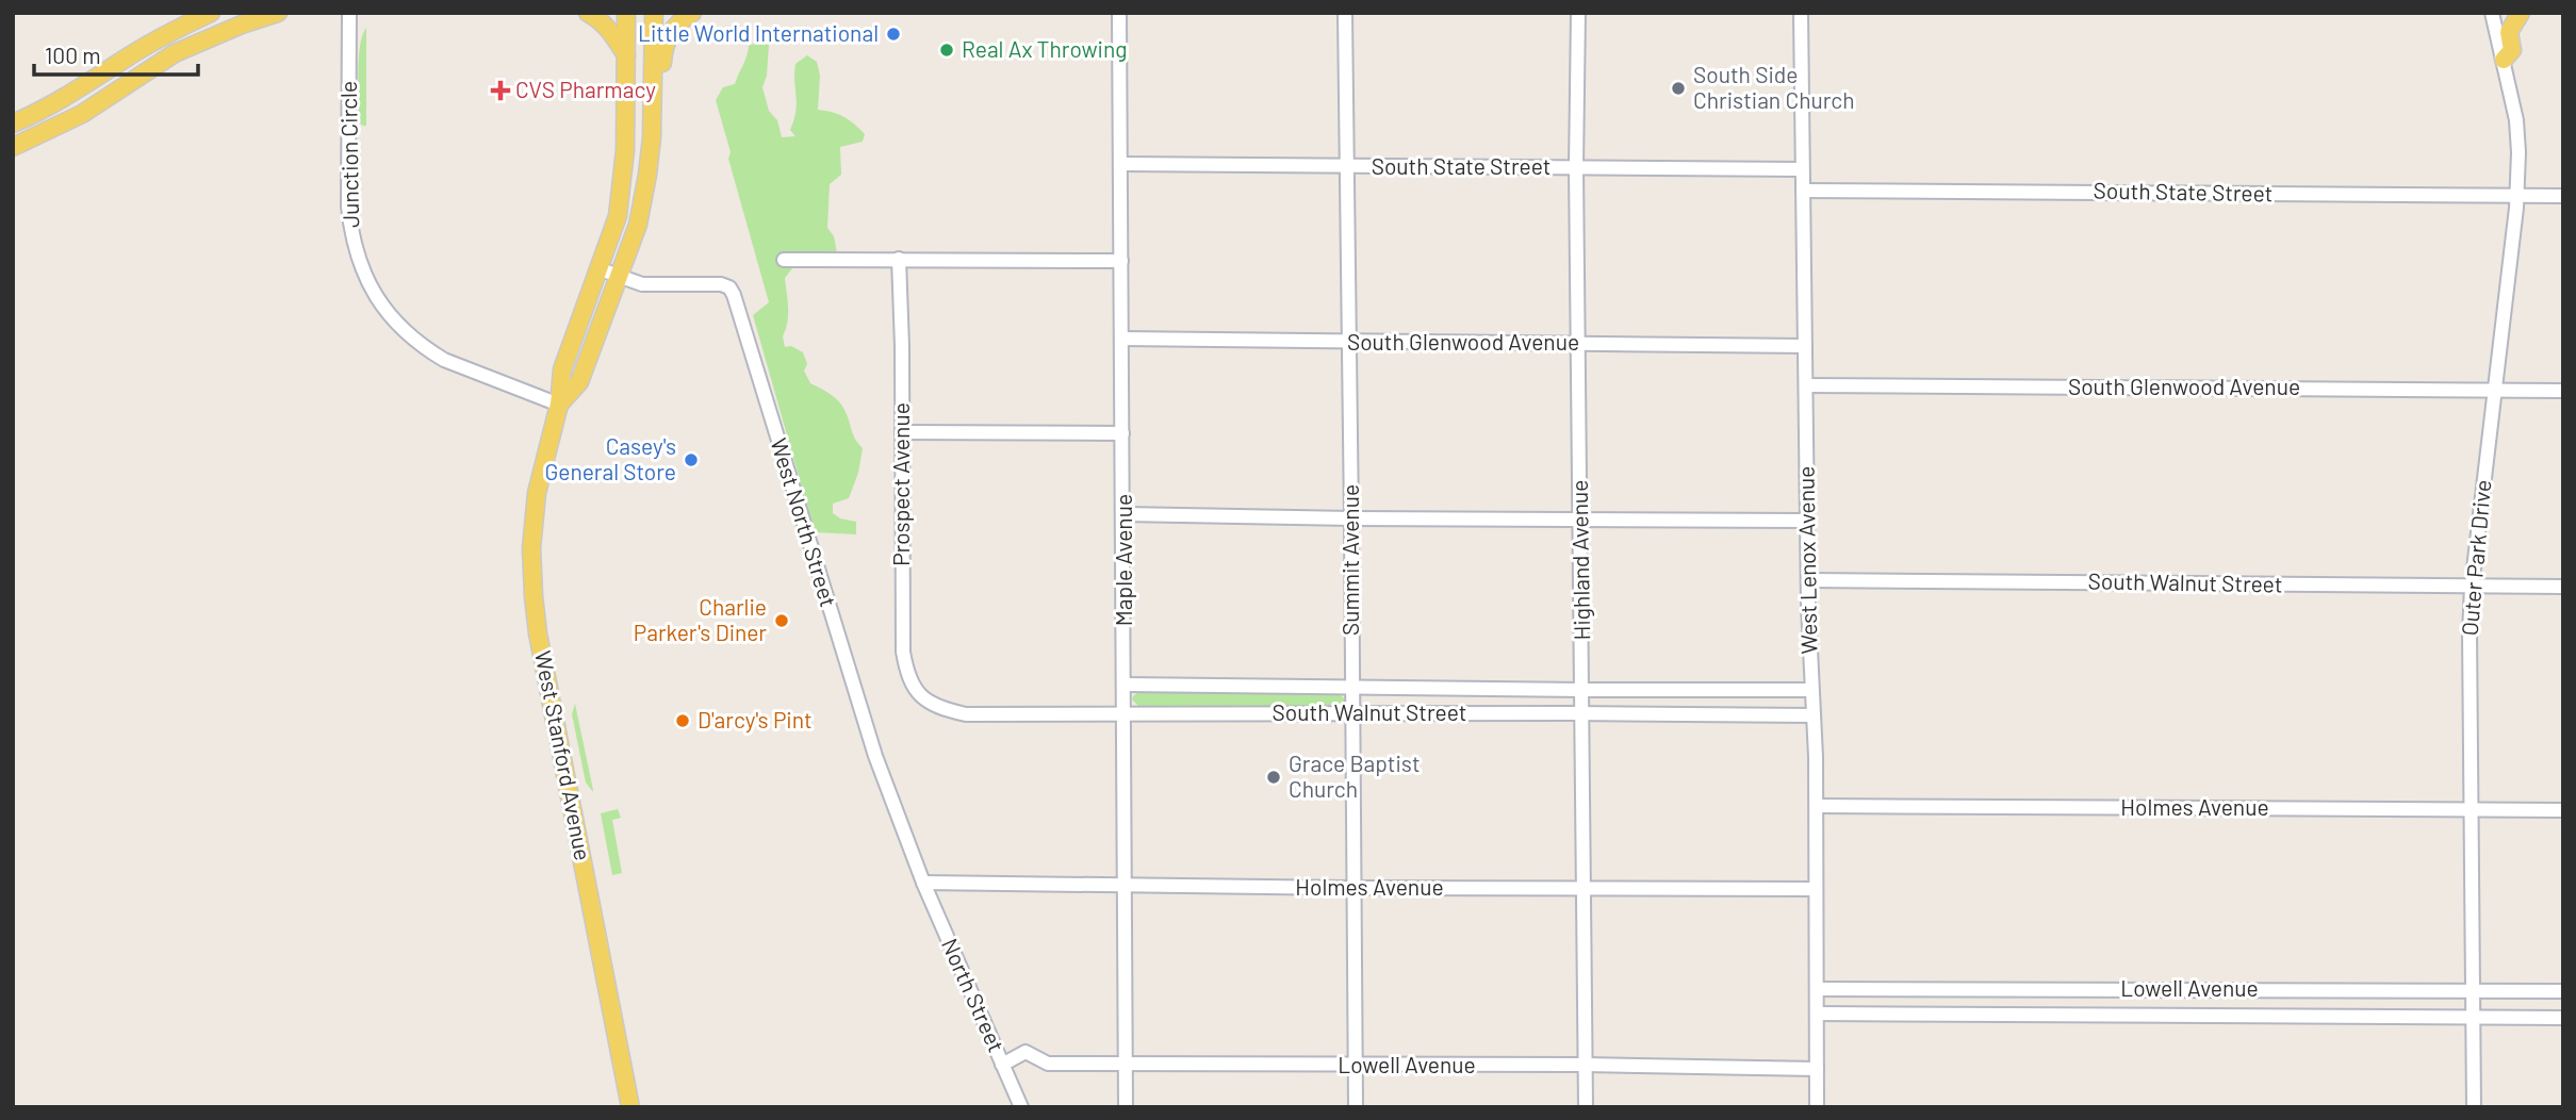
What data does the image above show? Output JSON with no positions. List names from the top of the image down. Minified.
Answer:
{"streets":{"main road":["West Stanford Avenue"],"street":["Junction Circle","South State Street","South Glenwood Avenue","Prospect Avenue","West North Street","Outer Park Drive","Maple Avenue","Summit Avenue","Highland Avenue","West Lenox Avenue","South Walnut Street","Holmes Avenue","Lowell Avenue","North Street"]},"crossings":[["Junction Circle","West Stanford Avenue"],["South State Street","Outer Park Drive"],["South State Street","Maple Avenue"],["South State Street","Summit Avenue"],["South State Street","Highland Avenue"],["South State Street","West Lenox Avenue"],["South Glenwood Avenue","Outer Park Drive"],["South Glenwood Avenue","Maple Avenue"],["South Glenwood Avenue","Summit Avenue"],["South Glenwood Avenue","Highland Avenue"],["South Glenwood Avenue","West Lenox Avenue"],["Prospect Avenue","South Walnut Street"],["West North Street","West Stanford Avenue"],["West North Street","Holmes Avenue"],["West North Street","North Street"],["Outer Park Drive","South Walnut Street"],["Outer Park Drive","Holmes Avenue"],["Outer Park Drive","Lowell Avenue"],["Maple Avenue","South Walnut Street"],["Maple Avenue","Holmes Avenue"],["Maple Avenue","Lowell Avenue"],["Summit Avenue","South Walnut Street"],["Summit Avenue","Holmes Avenue"],["Summit Avenue","Lowell Avenue"],["Highland Avenue","South Walnut Street"],["Highland Avenue","Holmes Avenue"],["Highland Avenue","Lowell Avenue"],["West Lenox Avenue","South Walnut Street"],["West Lenox Avenue","Holmes Avenue"],["West Lenox Avenue","Lowell Avenue"],["Holmes Avenue","North Street"],["Lowell Avenue","North Street"]],"places":{"other":["Little World International","Real Ax Throwing","South Side Christian Church","Casey's General Store","Charlie Parker's Diner","D'arcy's Pint","Grace Baptist Church"],"health":["CVS Pharmacy"]},"scale_bar":"100 m"}
